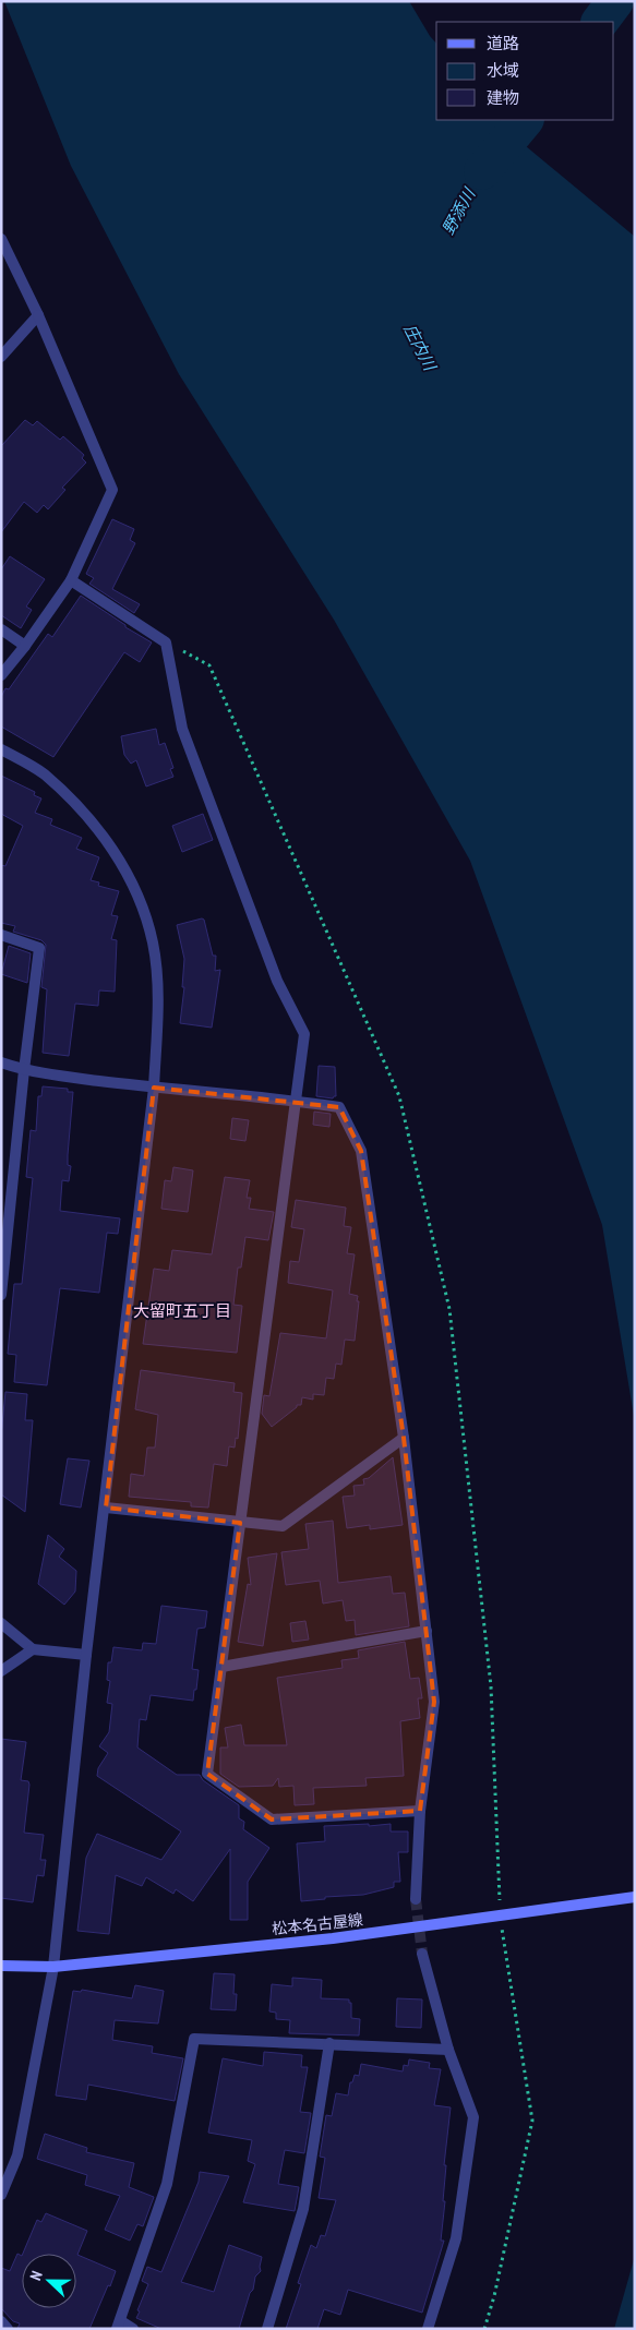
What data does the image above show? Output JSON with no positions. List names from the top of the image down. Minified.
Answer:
{"streets":{"main road":["松本名古屋線"]},"districts":["大留町五丁目"],"water":["野添川","庄内川"],"legend":["道路","水域","建物"],"north":"left"}
